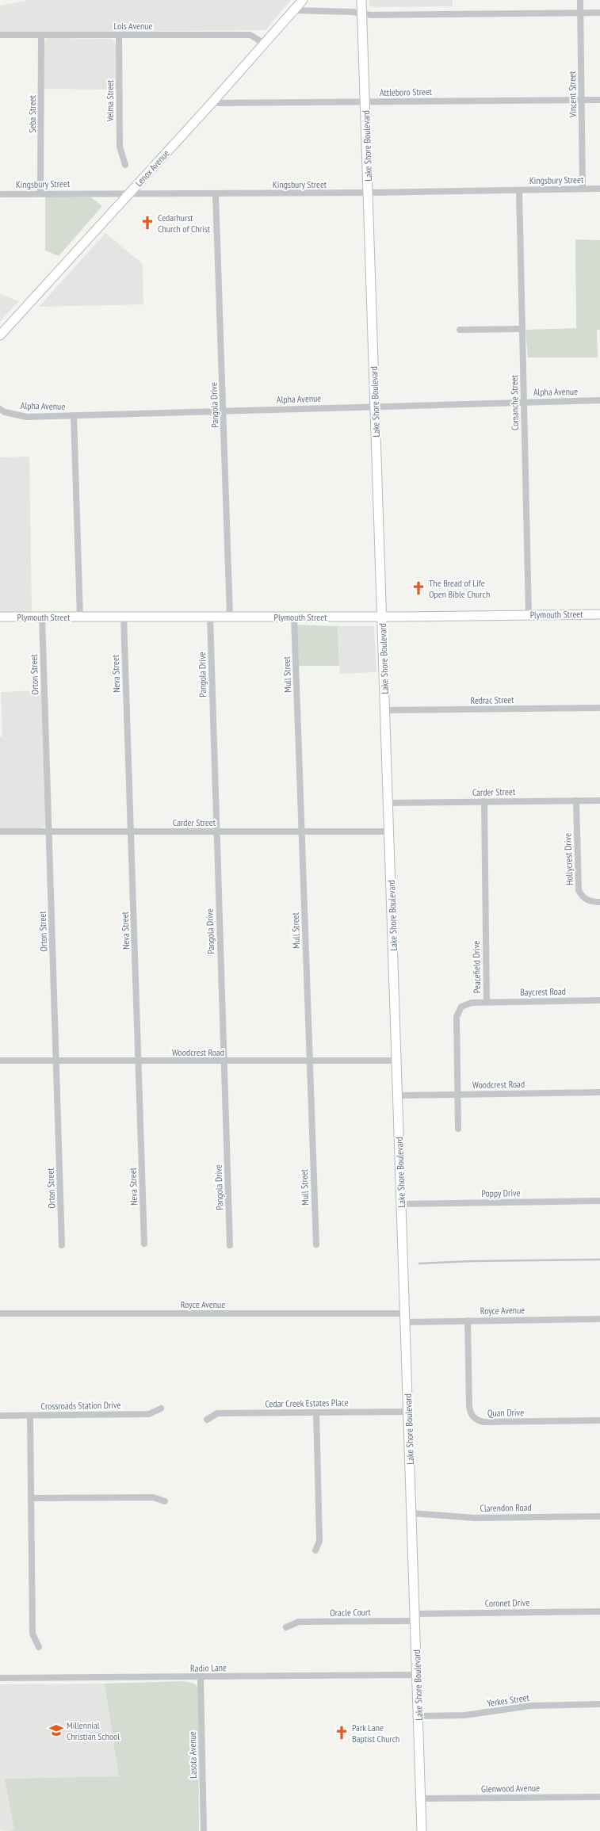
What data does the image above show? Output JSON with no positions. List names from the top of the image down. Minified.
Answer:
{"streets":{"street":["Lois Avenue","Attleboro Street","Vincent Street","Velma Street","Seba Street","Lake Shore Boulevard","Lenox Avenue","Kingsbury Street","Alpha Avenue","Comanche Street","Pangola Drive","Plymouth Street","Neva Street","Orton Street","Mull Street","Redrac Street","Carder Street","Hollycrest Drive","Peacefield Drive","Baycrest Road","Woodcrest Road","Poppy Drive","Royce Avenue","Cedar Creek Estates Place","Crossroads Station Drive","Quan Drive","Clarendon Road","Coronet Drive","Oracle Court","Radio Lane","Yerkes Street","Lasota Avenue","Glenwood Avenue"]},"crossings":[["Lois Avenue","Velma Street"],["Lois Avenue","Seba Street"],["Lois Avenue","Lenox Avenue"],["Attleboro Street","Vincent Street"],["Attleboro Street","Lake Shore Boulevard"],["Attleboro Street","Lenox Avenue"],["Vincent Street","Kingsbury Street"],["Seba Street","Kingsbury Street"],["Lake Shore Boulevard","Kingsbury Street"],["Lake Shore Boulevard","Alpha Avenue"],["Lake Shore Boulevard","Plymouth Street"],["Lake Shore Boulevard","Redrac Street"],["Lake Shore Boulevard","Carder Street"],["Lake Shore Boulevard","Woodcrest Road"],["Lake Shore Boulevard","Poppy Drive"],["Lake Shore Boulevard","Royce Avenue"],["Lake Shore Boulevard","Cedar Creek Estates Place"],["Lake Shore Boulevard","Clarendon Road"],["Lake Shore Boulevard","Coronet Drive"],["Lake Shore Boulevard","Oracle Court"],["Lake Shore Boulevard","Radio Lane"],["Lake Shore Boulevard","Yerkes Street"],["Lake Shore Boulevard","Glenwood Avenue"],["Lenox Avenue","Kingsbury Street"],["Kingsbury Street","Comanche Street"],["Kingsbury Street","Pangola Drive"],["Alpha Avenue","Comanche Street"],["Alpha Avenue","Pangola Drive"],["Comanche Street","Plymouth Street"],["Pangola Drive","Plymouth Street"],["Pangola Drive","Carder Street"],["Pangola Drive","Woodcrest Road"],["Plymouth Street","Neva Street"],["Plymouth Street","Orton Street"],["Plymouth Street","Mull Street"],["Neva Street","Carder Street"],["Neva Street","Woodcrest Road"],["Orton Street","Carder Street"],["Orton Street","Woodcrest Road"],["Mull Street","Carder Street"],["Mull Street","Woodcrest Road"],["Carder Street","Hollycrest Drive"],["Carder Street","Peacefield Drive"],["Peacefield Drive","Baycrest Road"],["Peacefield Drive","Woodcrest Road"],["Royce Avenue","Quan Drive"],["Coronet Drive","Oracle Court"],["Radio Lane","Lasota Avenue"]],"places":{"church":["Cedarhurst Church of Christ","The Bread of Life Open Bible Church","Park Lane Baptist Church"],"school or university":["Millennial Christian School"]}}
